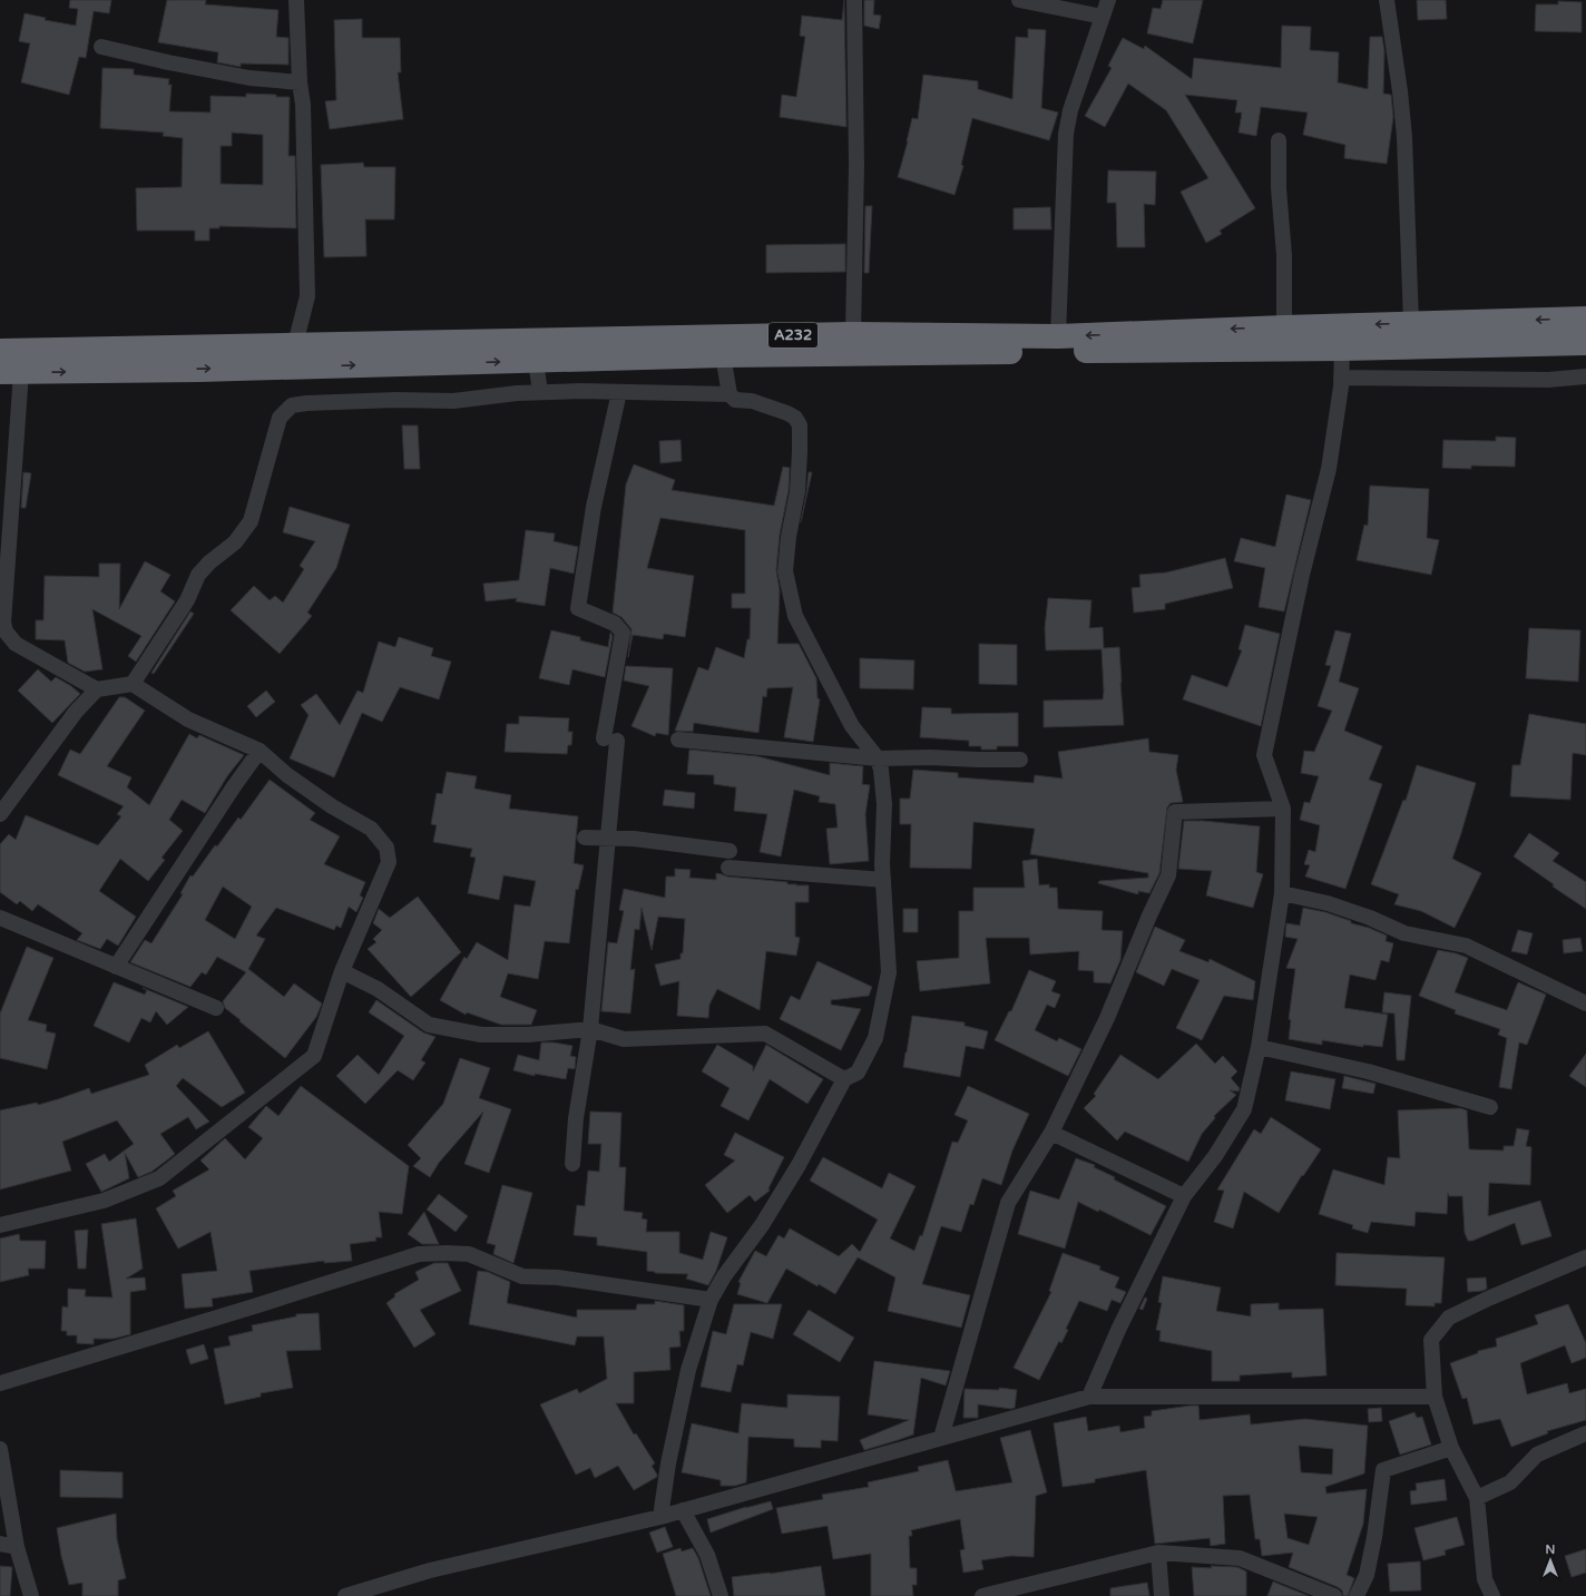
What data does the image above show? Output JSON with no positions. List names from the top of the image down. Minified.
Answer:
{"streets":{"highway":["A232"]},"north":"top"}
